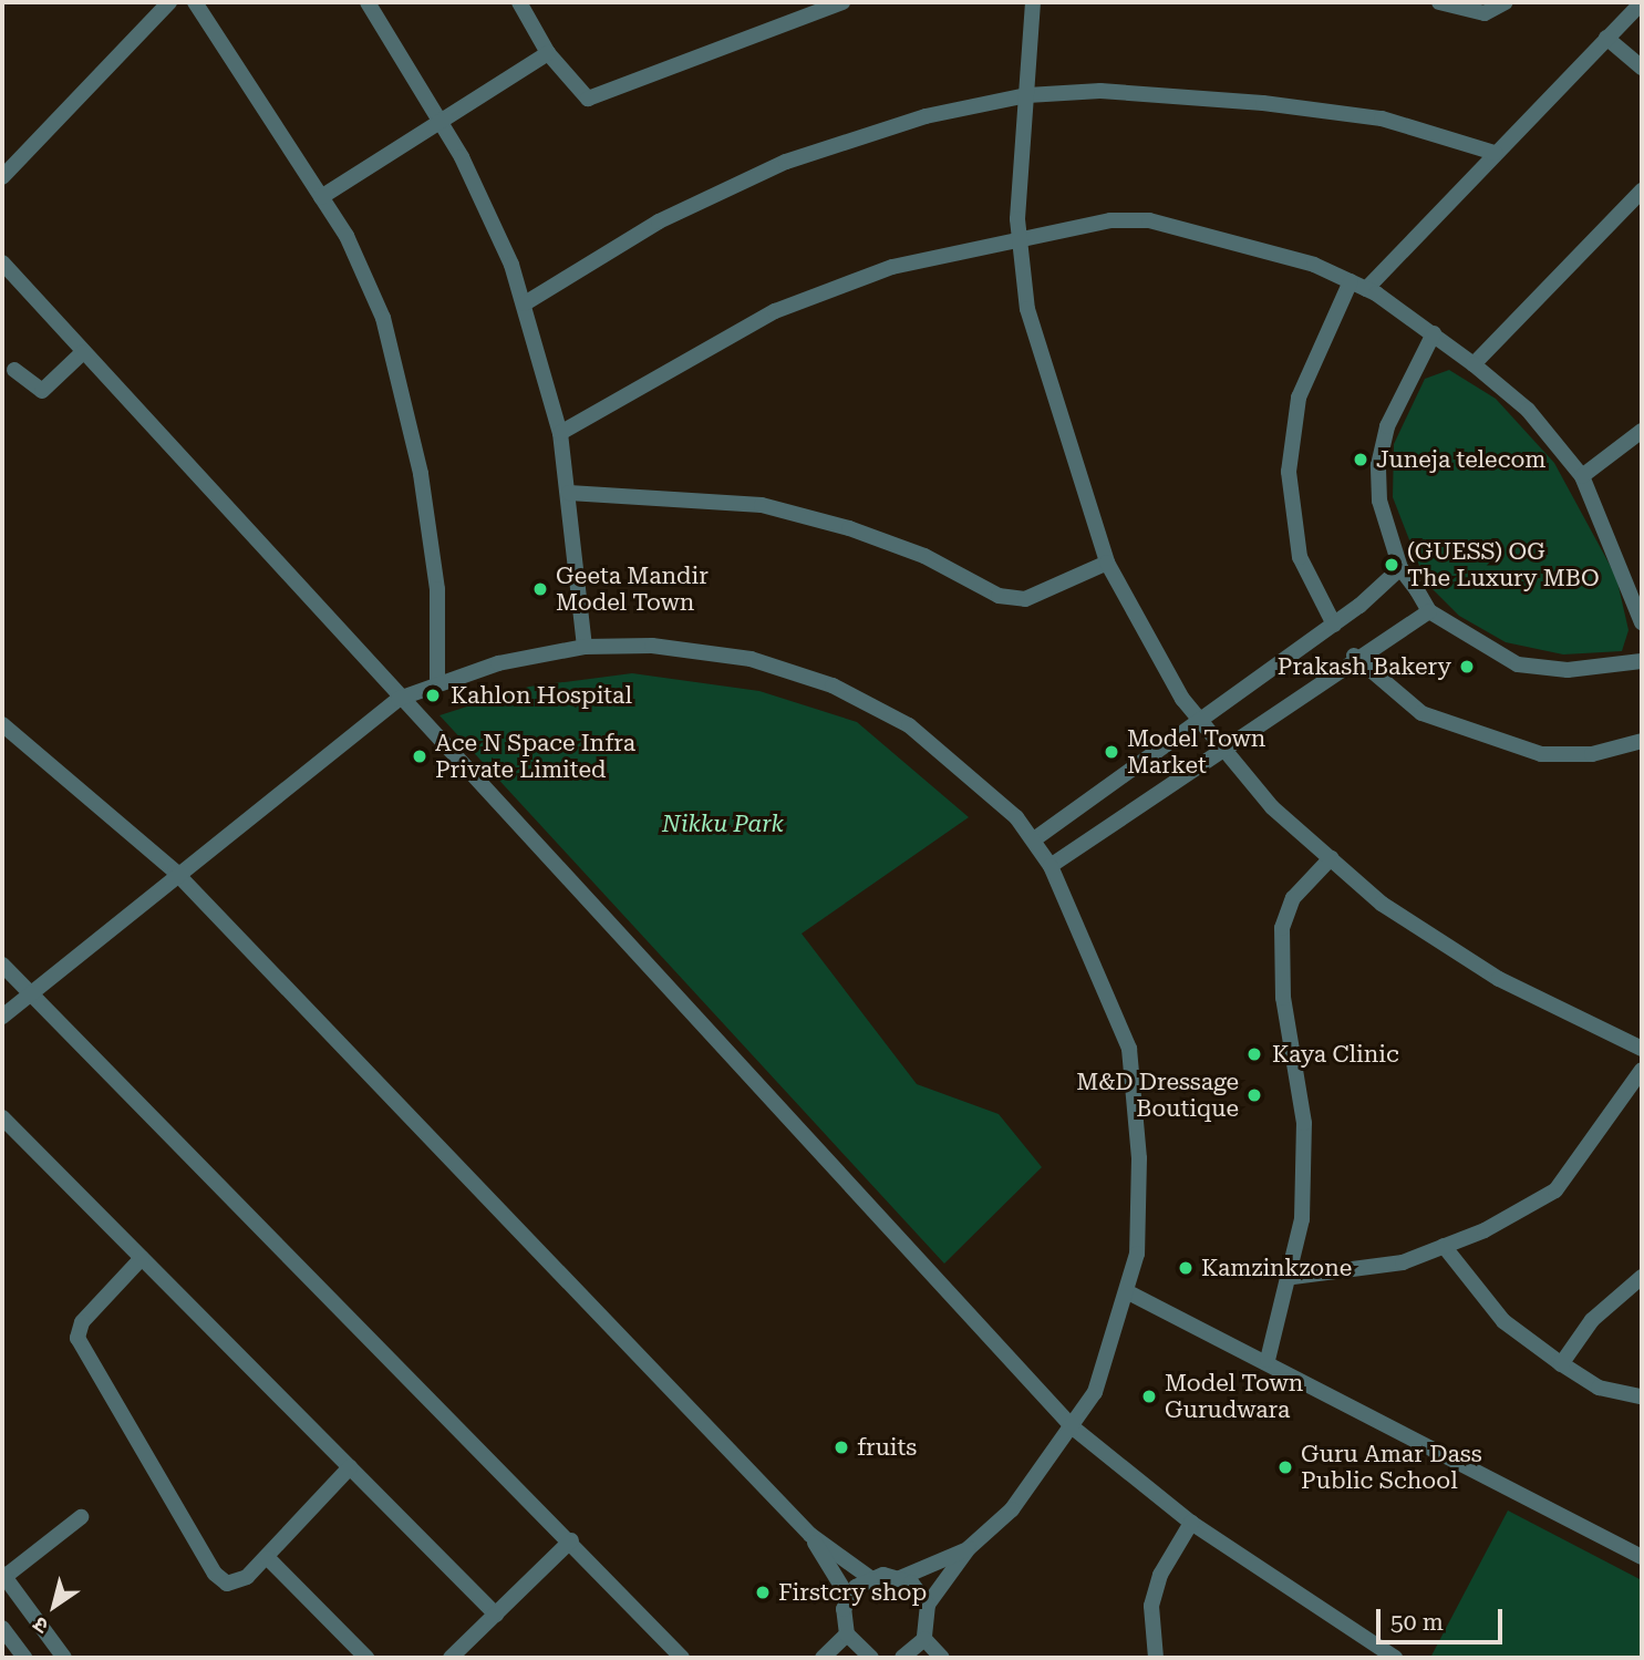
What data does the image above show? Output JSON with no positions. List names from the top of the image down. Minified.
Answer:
{"parks":["Nikku Park"],"places":["Juneja telecom","(GUESS) OG The Luxury MBO","Geeta Mandir Model Town","Prakash Bakery","Kahlon Hospital","Model Town Market","Ace N Space Infra Private Limited","Kaya Clinic","M&D Dressage Boutique","Kamzinkzone","Model Town Gurudwara","fruits","Guru Amar Dass Public School","Firstcry shop"],"scale_bar":"50 m","north":"bottom left"}
